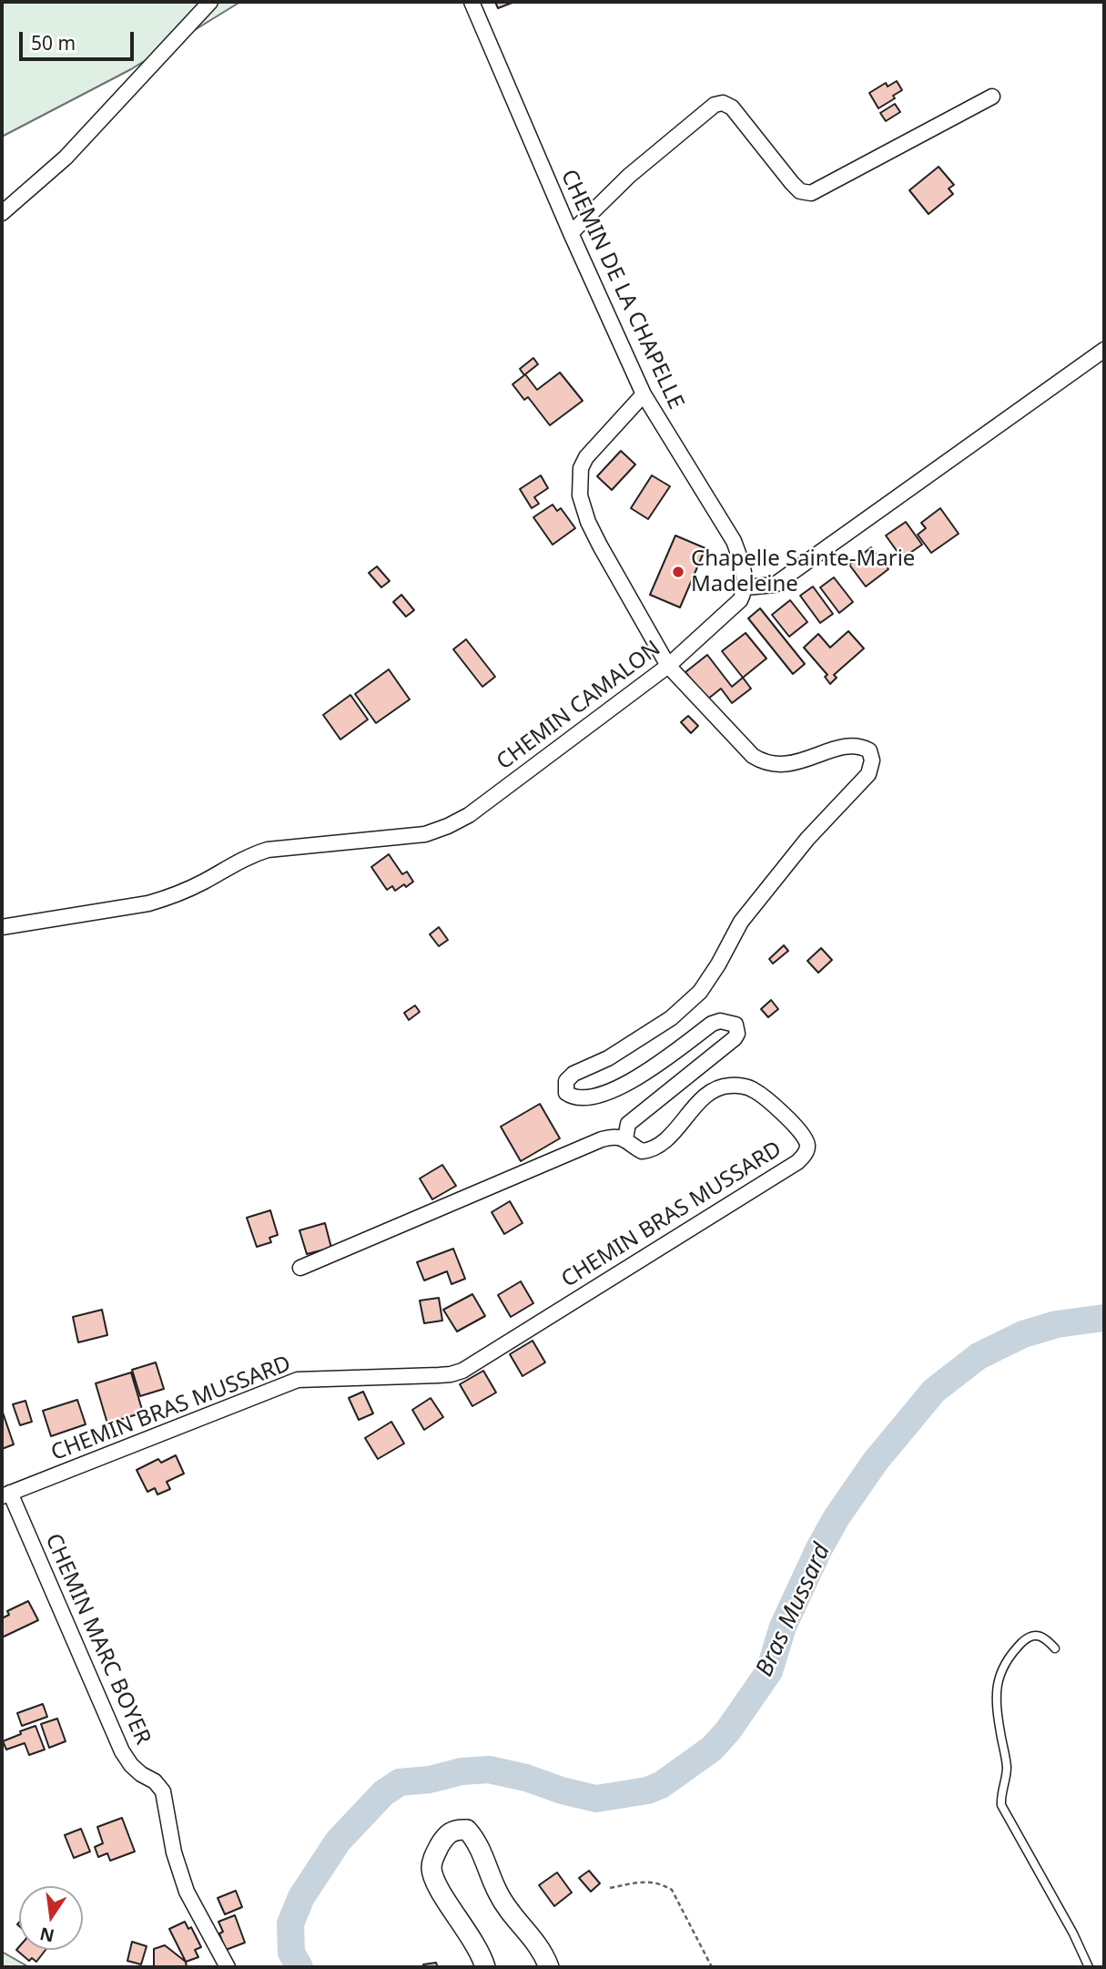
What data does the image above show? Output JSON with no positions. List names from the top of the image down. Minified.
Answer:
{"streets":{"street":["CHEMIN DE LA CHAPELLE","CHEMIN CAMALON","CHEMIN BRAS MUSSARD","CHEMIN MARC BOYER"]},"crossings":[["CHEMIN DE LA CHAPELLE","CHEMIN CAMALON"],["CHEMIN BRAS MUSSARD","CHEMIN MARC BOYER"]],"water":["Bras Mussard"],"places":["Chapelle Sainte-Marie Madeleine"],"scale_bar":"50 m","north":"bottom"}
